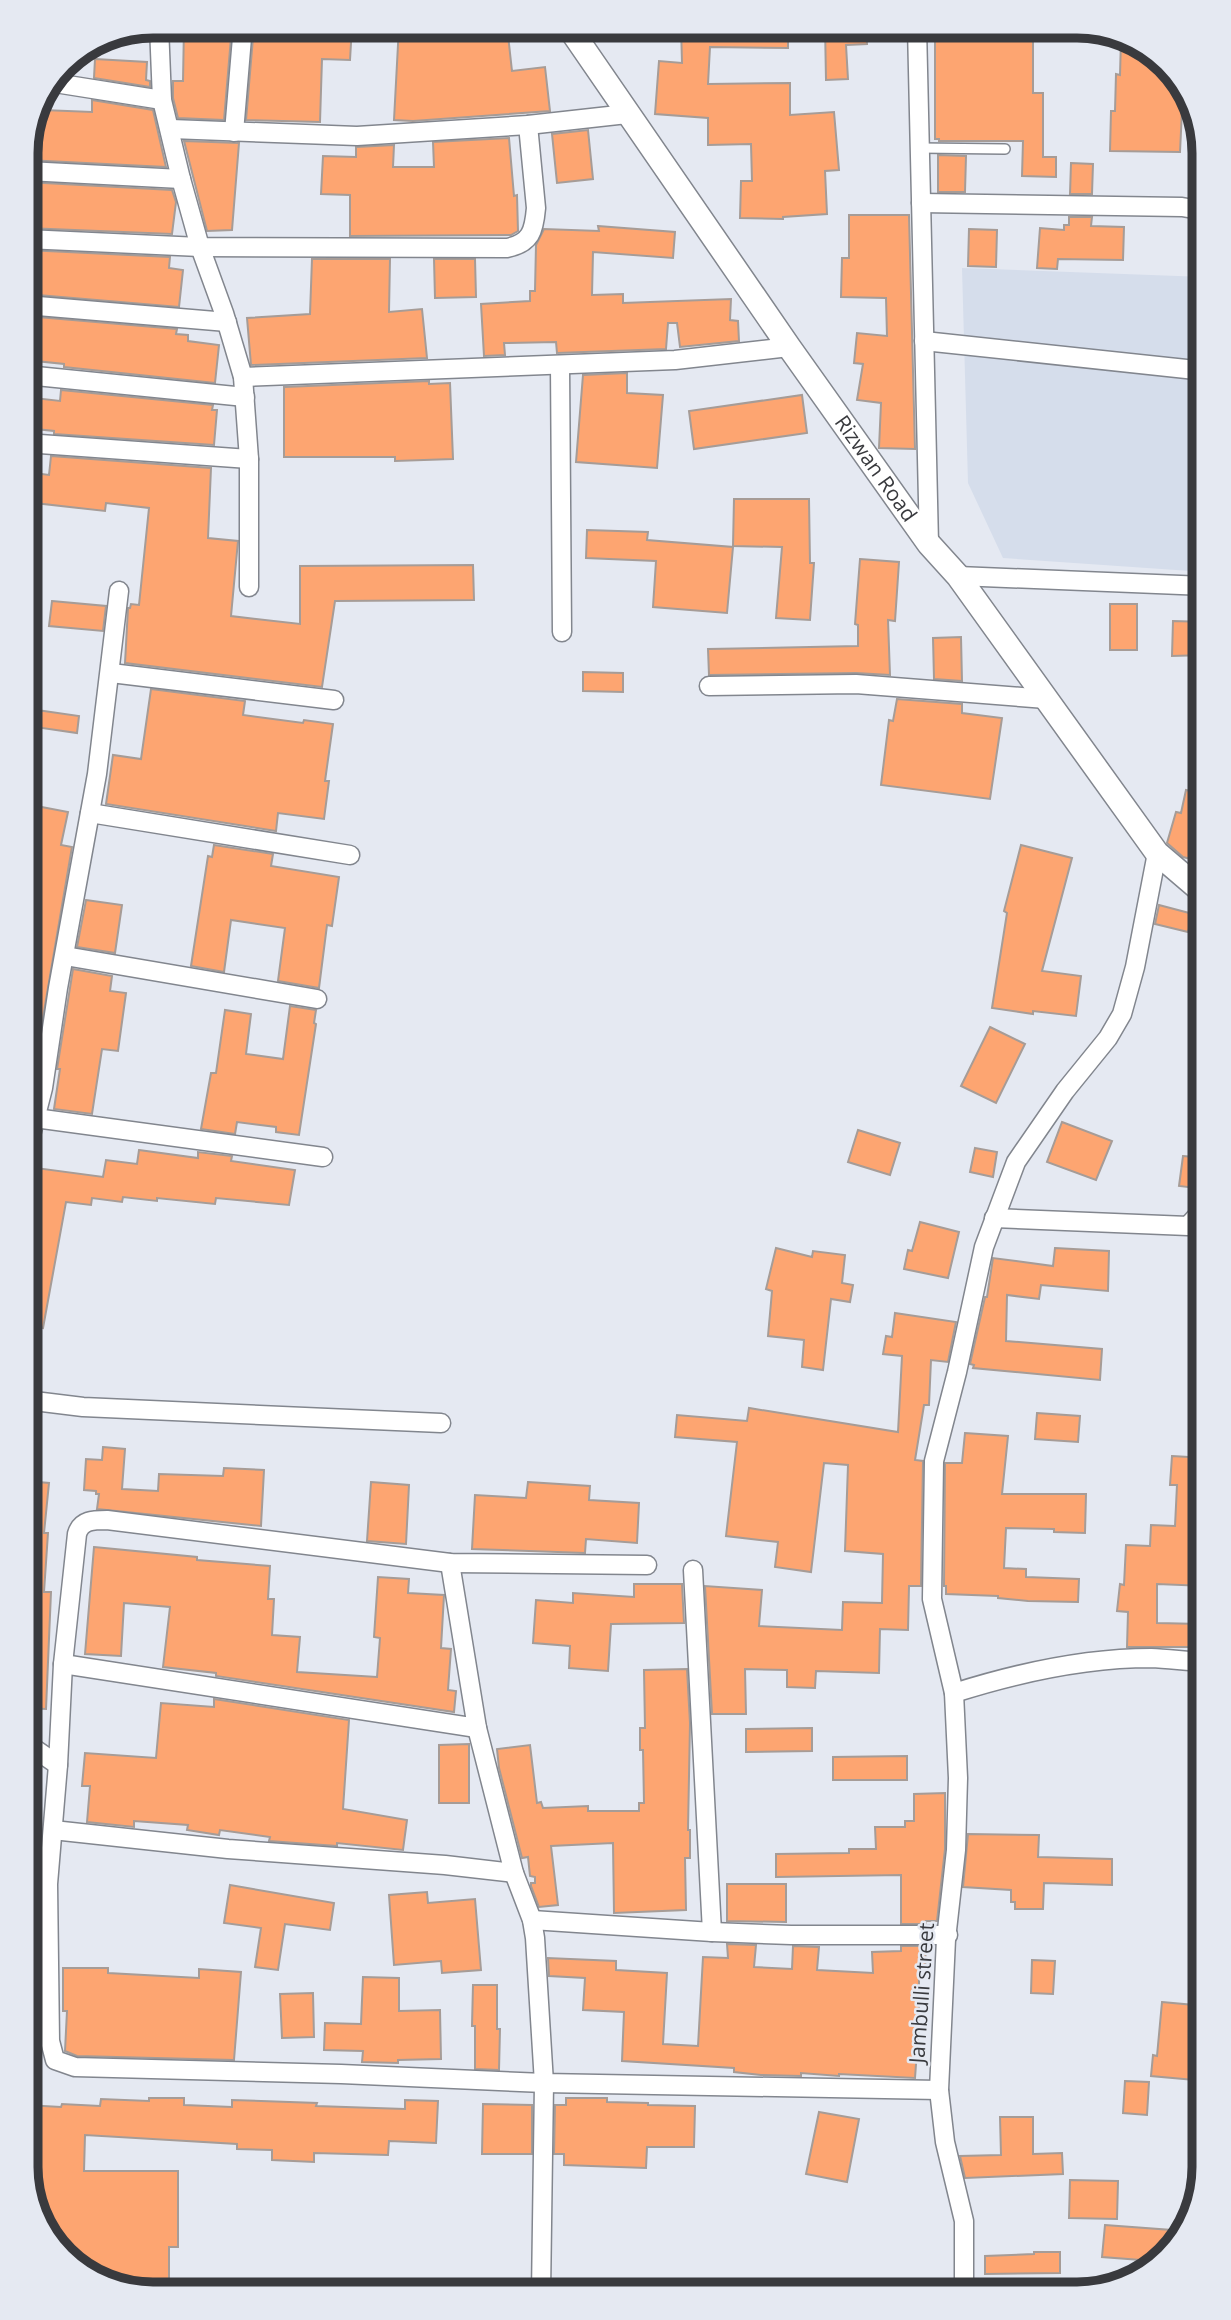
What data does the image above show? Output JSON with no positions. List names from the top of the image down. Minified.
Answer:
{"streets":{"street":["Rizwan Road","Jambulli street"]},"crossings":[["Rizwan Road","Jambulli street"]]}
